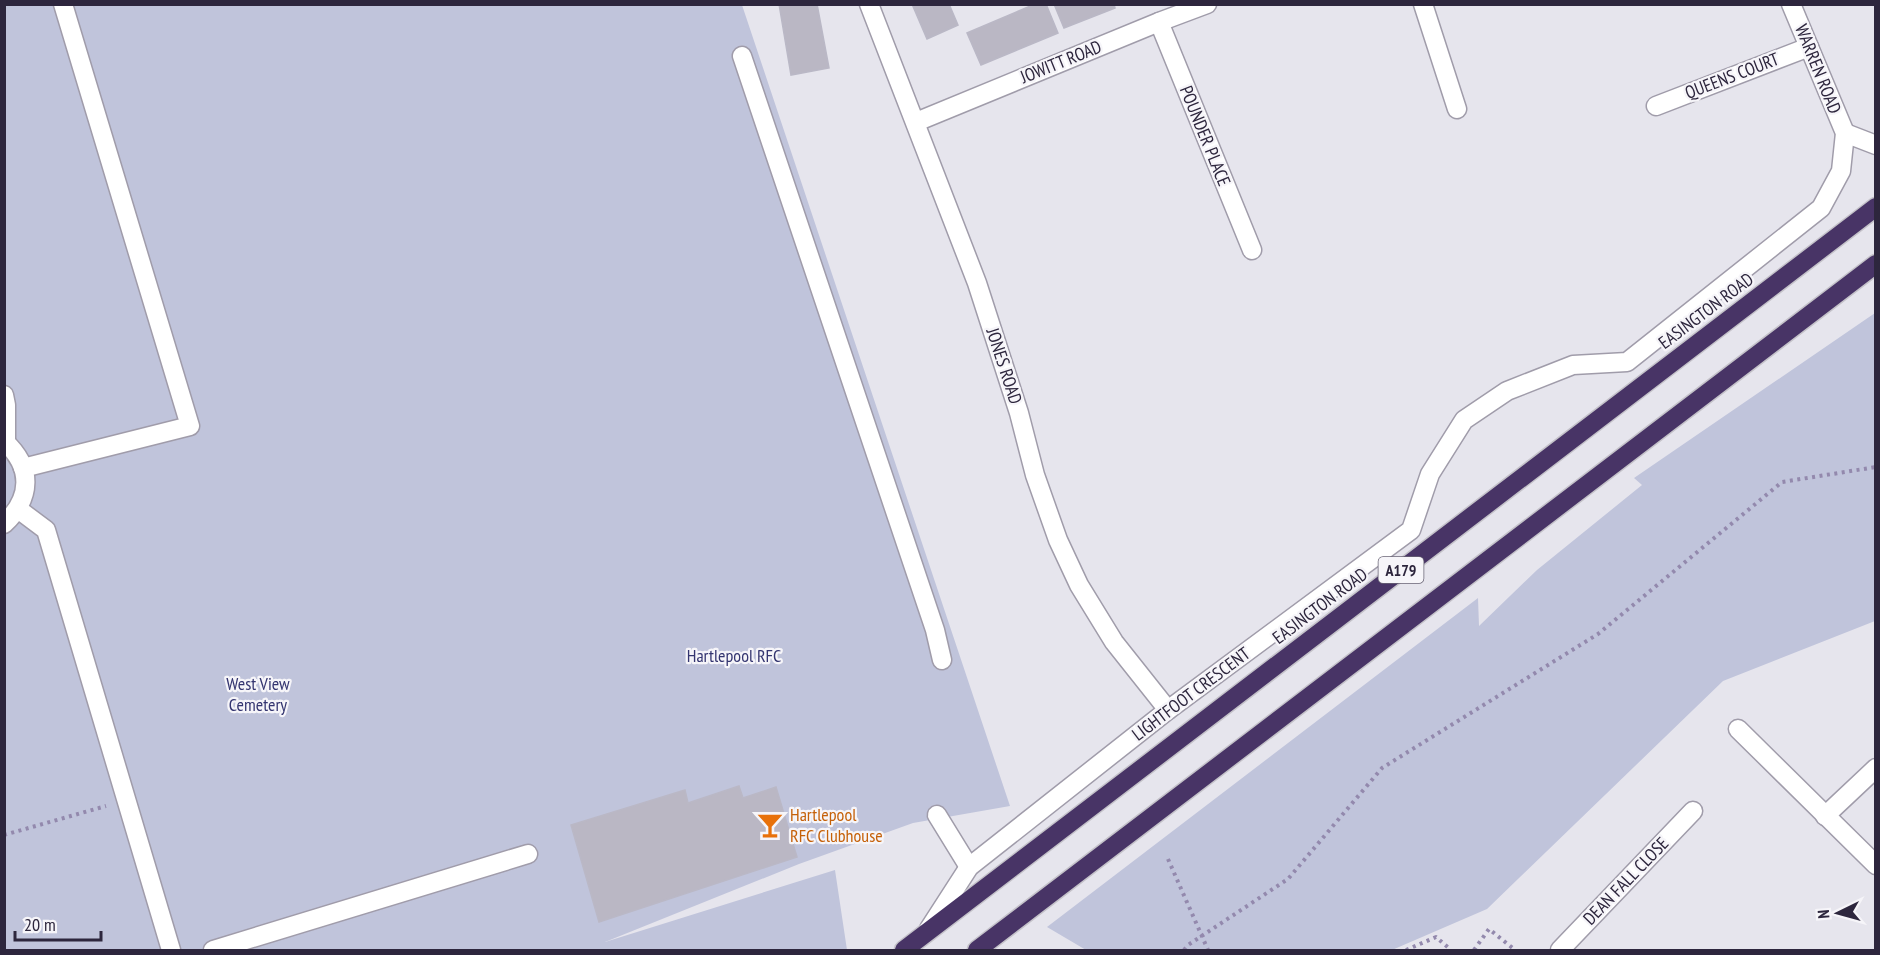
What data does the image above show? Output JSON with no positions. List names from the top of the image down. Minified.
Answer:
{"streets":{"highway":["EASINGTON ROAD","A179"],"street":["JOWITT ROAD","WARREN ROAD","QUEENS COURT","POUNDER PLACE","JONES ROAD","LIGHTFOOT CRESCENT","DEAN FALL CLOSE"]},"crossings":[["JOWITT ROAD","POUNDER PLACE"],["JOWITT ROAD","JONES ROAD"],["WARREN ROAD","QUEENS COURT"],["WARREN ROAD","LIGHTFOOT CRESCENT"],["EASINGTON ROAD","LIGHTFOOT CRESCENT"],["JONES ROAD","LIGHTFOOT CRESCENT"]],"parks":["Hartlepool RFC","West View Cemetery"],"places":{"bar":["Hartlepool RFC Clubhouse"]},"scale_bar":"20 m","north":"left"}
